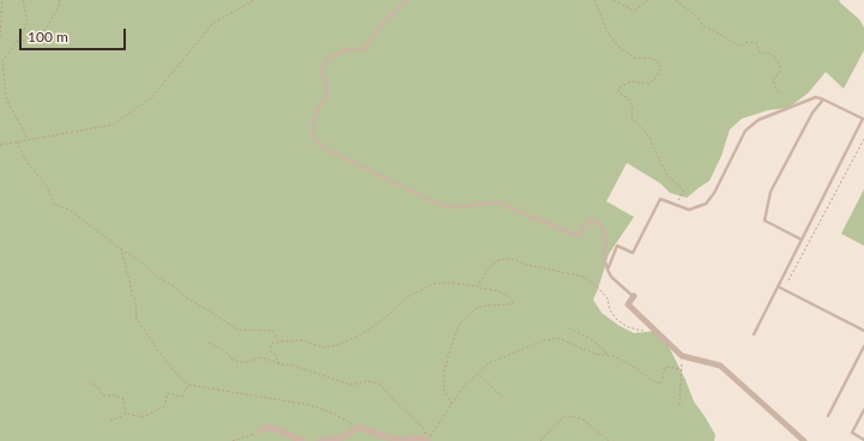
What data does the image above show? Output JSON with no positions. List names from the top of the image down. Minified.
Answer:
{"scale_bar":"100 m"}
